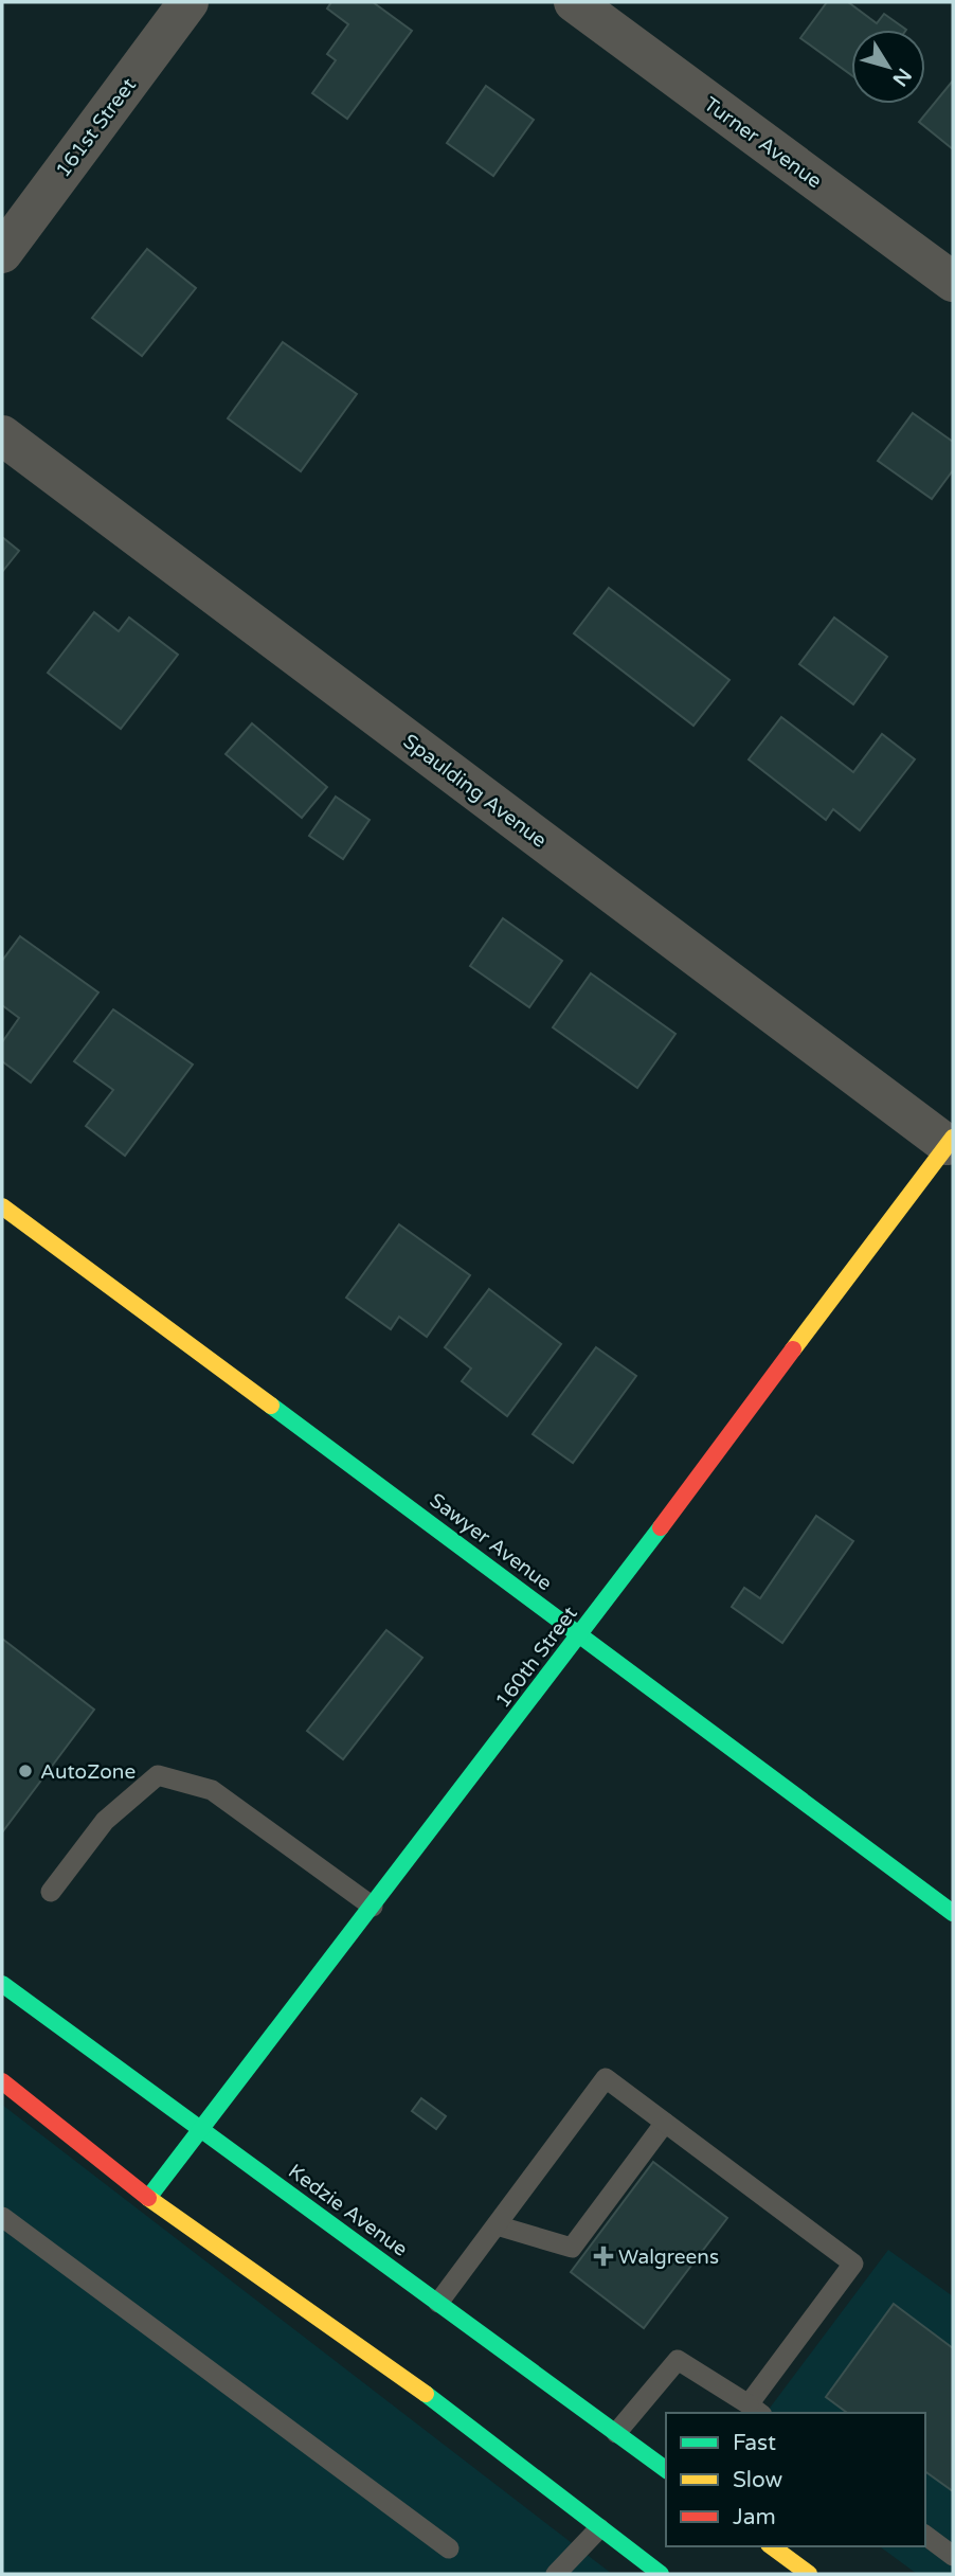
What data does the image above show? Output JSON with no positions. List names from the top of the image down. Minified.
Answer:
{"streets":{"street":["161st Street","Turner Avenue","Spaulding Avenue","Sawyer Avenue","160th Street","Kedzie Avenue"]},"crossings":[["Spaulding Avenue","160th Street"],["Sawyer Avenue","160th Street"],["160th Street","Kedzie Avenue"]],"places":{"other":["AutoZone"],"health":["Walgreens"]},"legend":["Fast","Slow","Jam"],"north":"bottom right"}
